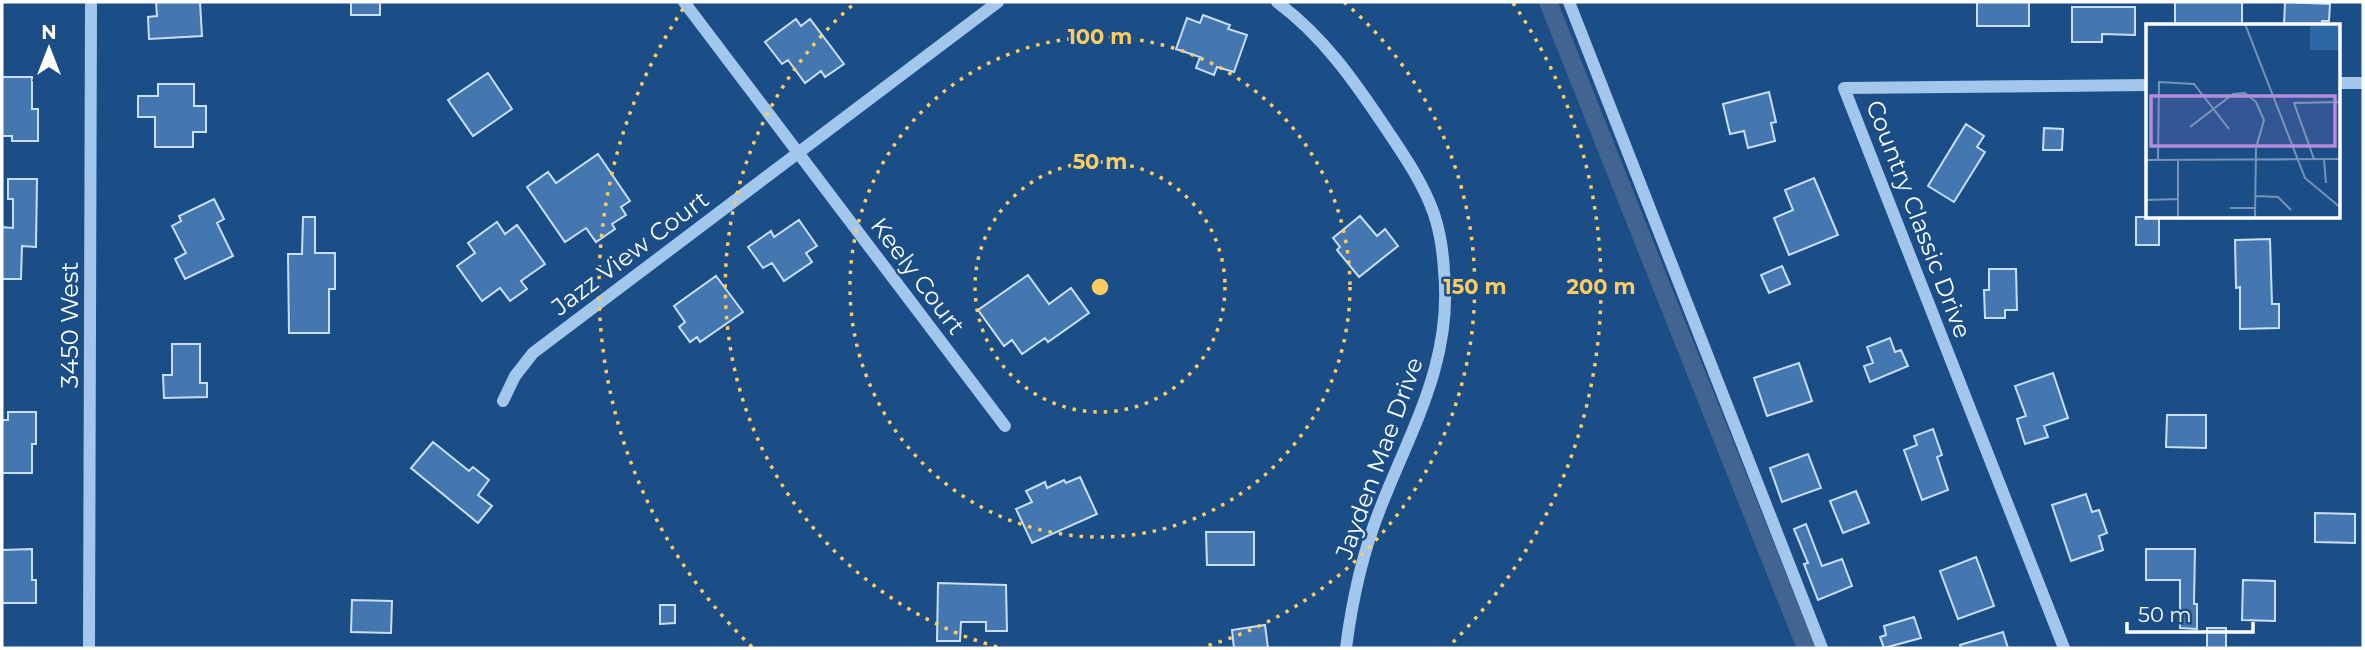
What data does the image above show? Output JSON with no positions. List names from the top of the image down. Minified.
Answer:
{"streets":{"street":["Country Classic Drive","Jazz View Court","Keely Court","3450 West","Jayden Mae Drive"]},"crossings":[["Jazz View Court","Keely Court"]],"scale_bar":"50 m","north":"top","rings":["100 m","50 m","150 m","200 m"]}
